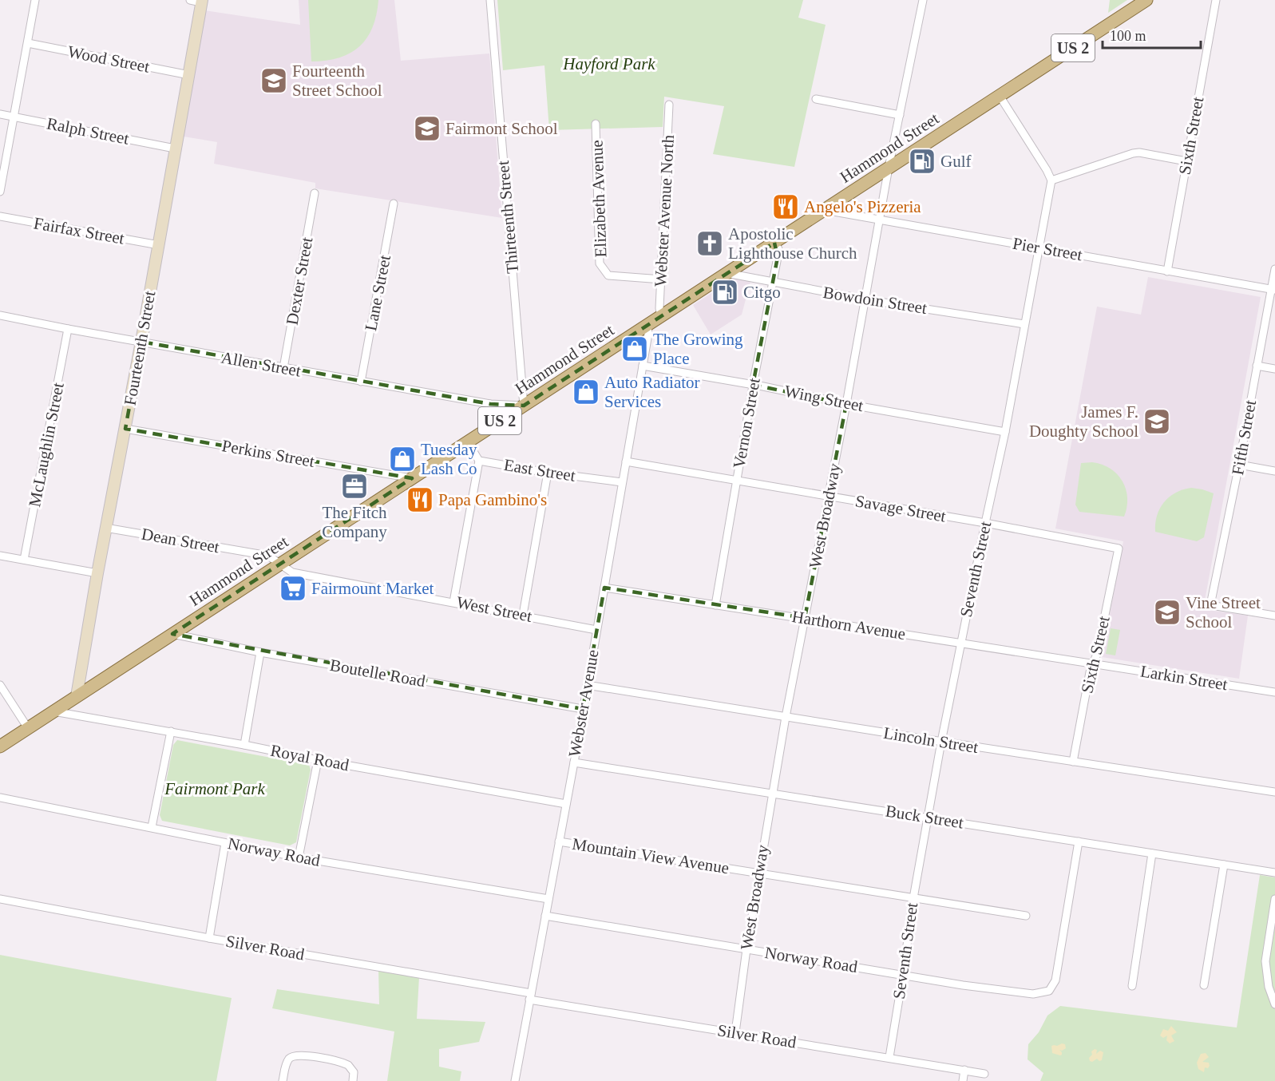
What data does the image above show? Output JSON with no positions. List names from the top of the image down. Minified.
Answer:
{"streets":{"main road":["US 2","Hammond Street"],"street":["Wood Street","Ralph Street","Sixth Street","Elizabeth Avenue","Webster Avenue North","Thirteenth Street","Fairfax Street","Pier Street","Dexter Street","Lane Street","Bowdoin Street","Fourteenth Street","Allen Street","Wing Street","Vernon Street","Fifth Street","McLaughlin Street","Perkins Street","East Street","Savage Street","West Broadway","Dean Street","Seventh Street","West Street","Harthorn Avenue","Boutelle Road","Larkin Street","Webster Avenue","Lincoln Street","Royal Road","Buck Street","Norway Road","Mountain View Avenue","Silver Road"]},"crossings":[["Wood Street","Fourteenth Street"],["Ralph Street","Fourteenth Street"],["Sixth Street","Pier Street"],["Sixth Street","Savage Street"],["Sixth Street","Harthorn Avenue"],["Sixth Street","Larkin Street"],["Sixth Street","Lincoln Street"],["Hammond Street","Webster Avenue North"],["Hammond Street","Thirteenth Street"],["Hammond Street","Pier Street"],["Hammond Street","Bowdoin Street"],["Hammond Street","Fourteenth Street"],["Hammond Street","Allen Street"],["Hammond Street","Vernon Street"],["Hammond Street","Perkins Street"],["Hammond Street","West Broadway"],["Hammond Street","Dean Street"],["Hammond Street","West Street"],["Hammond Street","Boutelle Road"],["Hammond Street","Webster Avenue"],["Hammond Street","Royal Road"],["Elizabeth Avenue","Webster Avenue North"],["Thirteenth Street","Allen Street"],["Fairfax Street","Fourteenth Street"],["Pier Street","Fifth Street"],["Pier Street","West Broadway"],["Pier Street","Seventh Street"],["Dexter Street","Allen Street"],["Lane Street","Allen Street"],["Bowdoin Street","Vernon Street"],["Bowdoin Street","West Broadway"],["Bowdoin Street","Seventh Street"],["Fourteenth Street","Allen Street"],["Fourteenth Street","Perkins Street"],["Fourteenth Street","Dean Street"],["Allen Street","McLaughlin Street"],["Wing Street","Vernon Street"],["Wing Street","West Broadway"],["Wing Street","Seventh Street"],["Wing Street","Webster Avenue"],["Vernon Street","Savage Street"],["Vernon Street","Harthorn Avenue"],["East Street","Webster Avenue"],["Savage Street","West Broadway"],["Savage Street","Seventh Street"],["Savage Street","Webster Avenue"],["West Broadway","Harthorn Avenue"],["West Broadway","Lincoln Street"],["West Broadway","Buck Street"],["West Broadway","Norway Road"],["West Broadway","Mountain View Avenue"],["West Broadway","Silver Road"],["Dean Street","West Street"],["Seventh Street","Harthorn Avenue"],["Seventh Street","Lincoln Street"],["Seventh Street","Buck Street"],["Seventh Street","Norway Road"],["Seventh Street","Mountain View Avenue"],["Seventh Street","Silver Road"],["West Street","Webster Avenue"],["Harthorn Avenue","Larkin Street"],["Harthorn Avenue","Webster Avenue"],["Boutelle Road","Webster Avenue"],["Webster Avenue","Lincoln Street"],["Webster Avenue","Royal Road"],["Webster Avenue","Buck Street"],["Webster Avenue","Norway Road"],["Webster Avenue","Mountain View Avenue"],["Webster Avenue","Silver Road"],["Buck Street","Norway Road"]],"parks":["Hayford Park","Fairmont Park"],"places":{"school or university":["Fourteenth Street School","Fairmont School","James F. Doughty School","Vine Street School"],"fuel station":["Gulf","Citgo"],"restaurant":["Angelo's Pizzeria","Papa Gambino's"],"church":["Apostolic Lighthouse Church"],"shop":["The Growing Place","Auto Radiator Services","Tuesday Lash Co"],"office":["The Fitch Company"],"supermarket":["Fairmount Market"]},"scale_bar":"100 m"}
